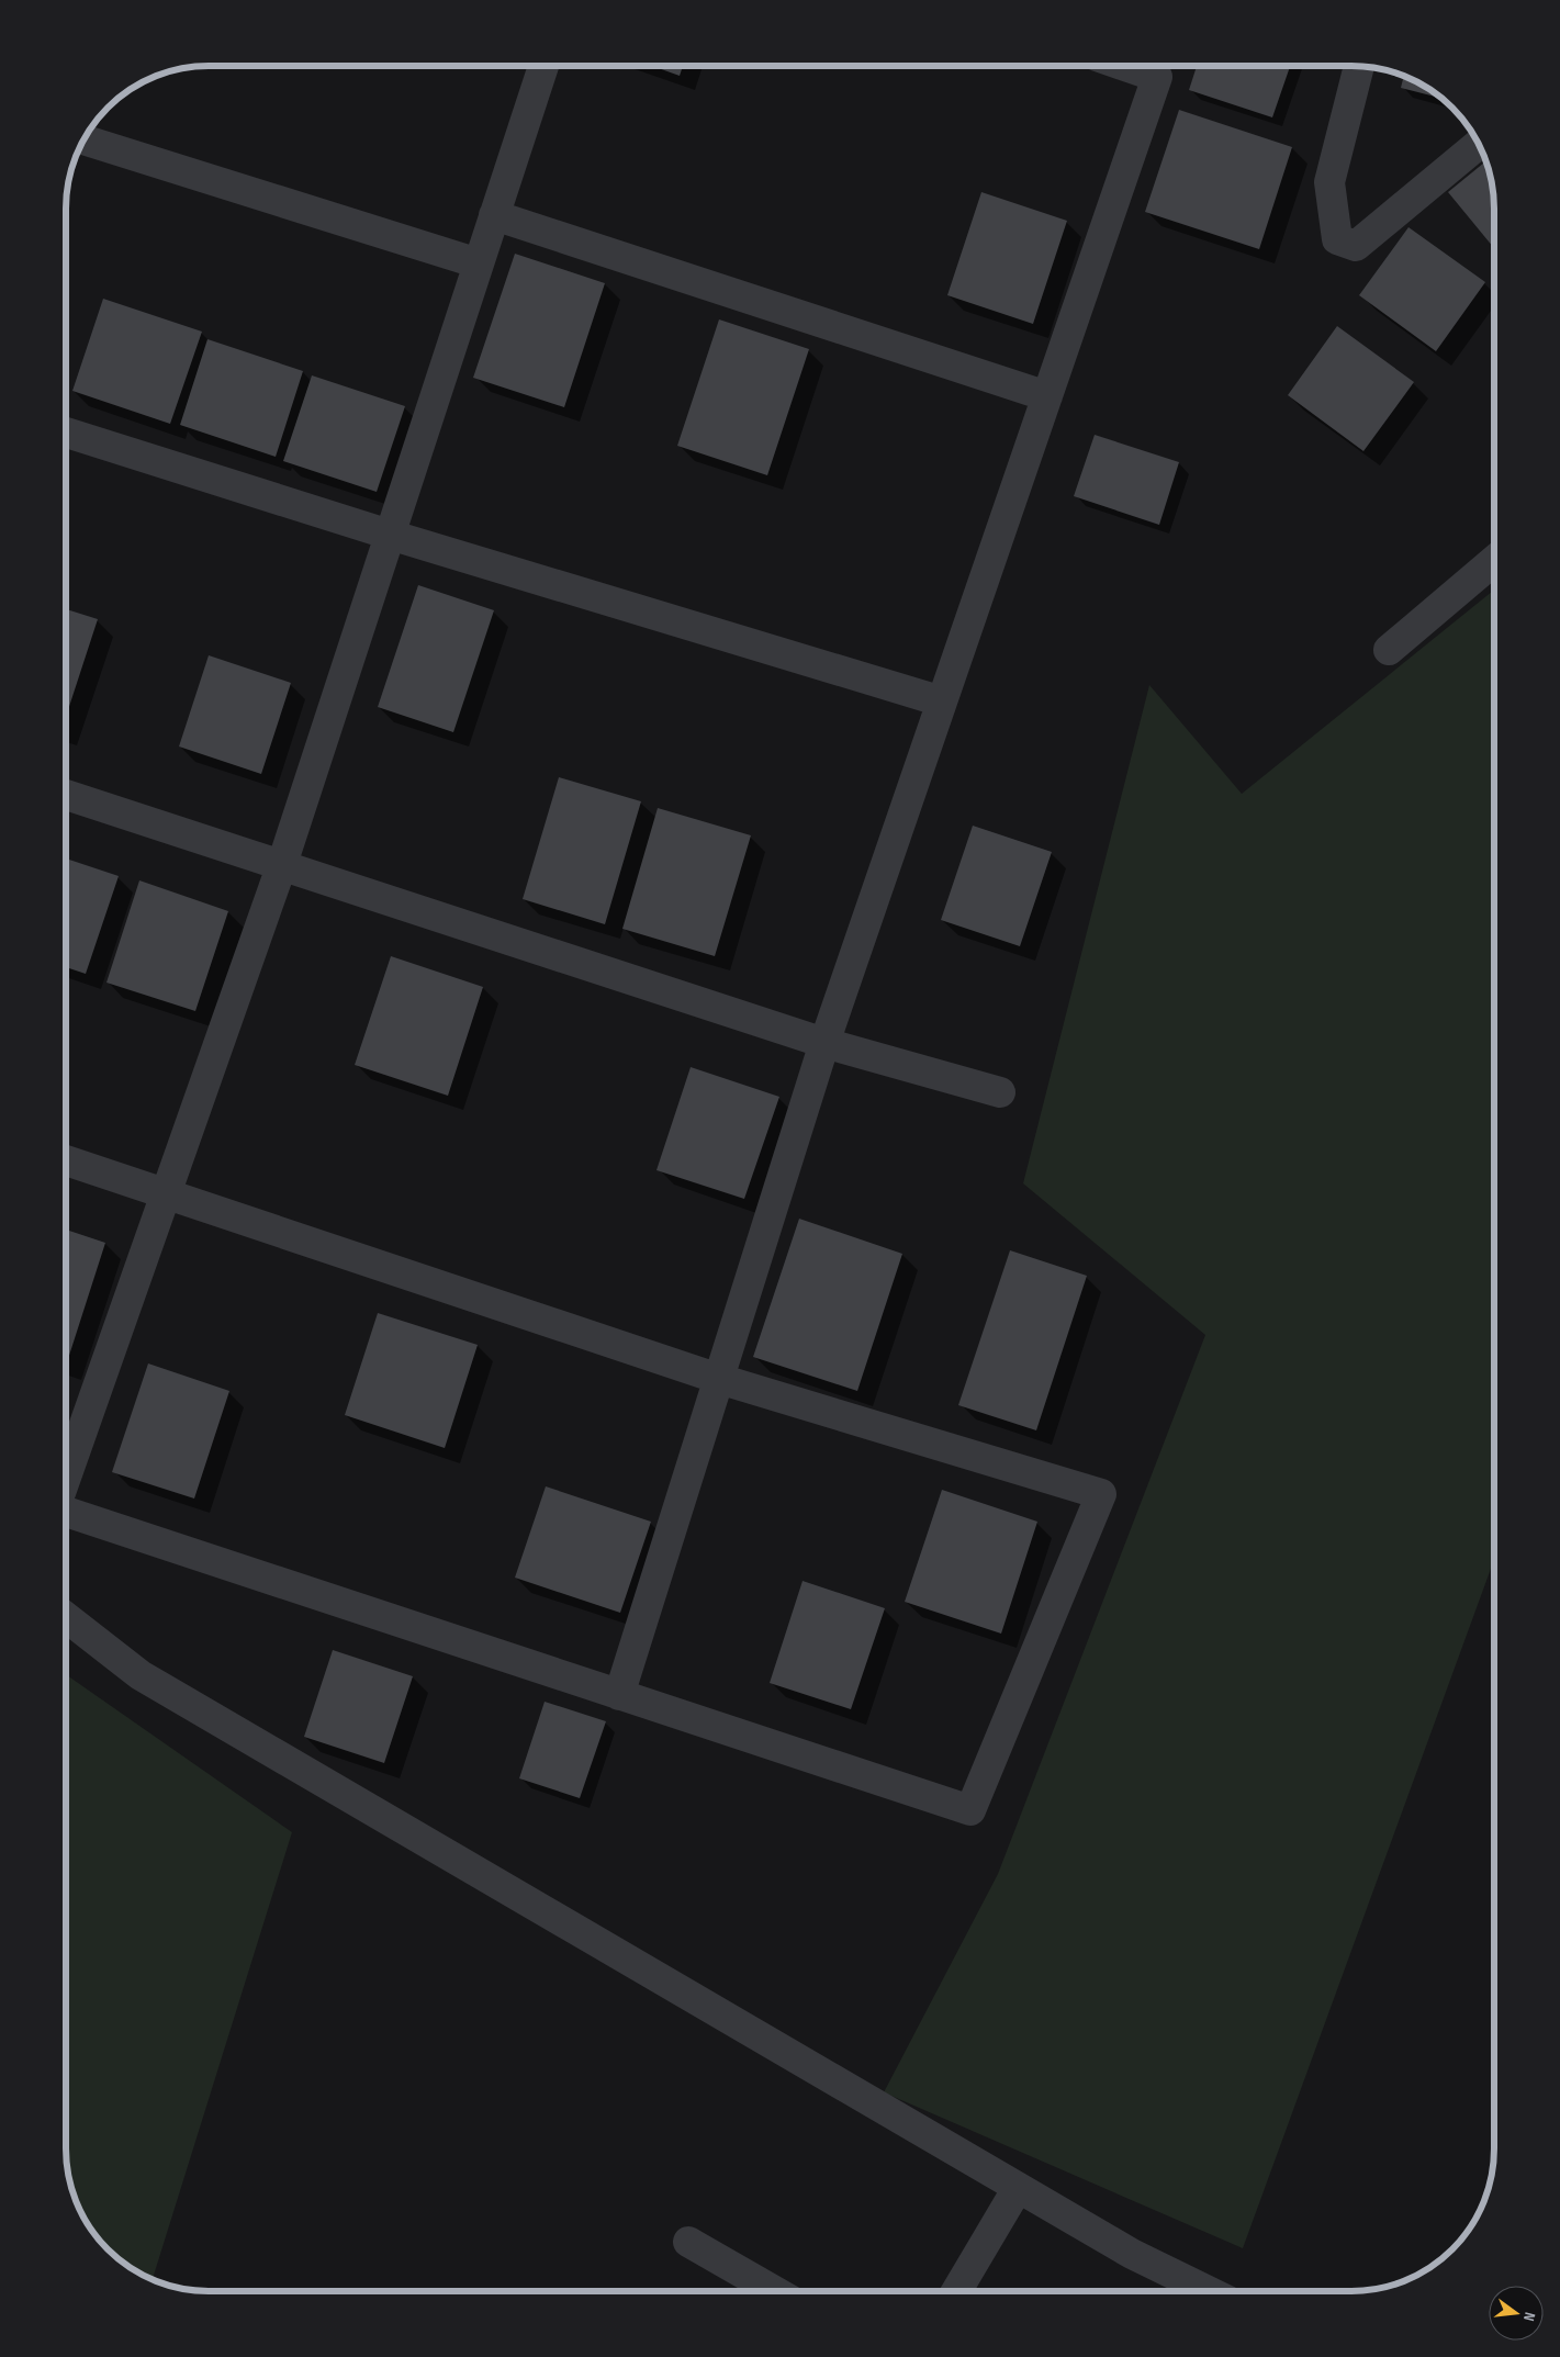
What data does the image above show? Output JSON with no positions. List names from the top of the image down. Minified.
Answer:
{"north":"right"}
